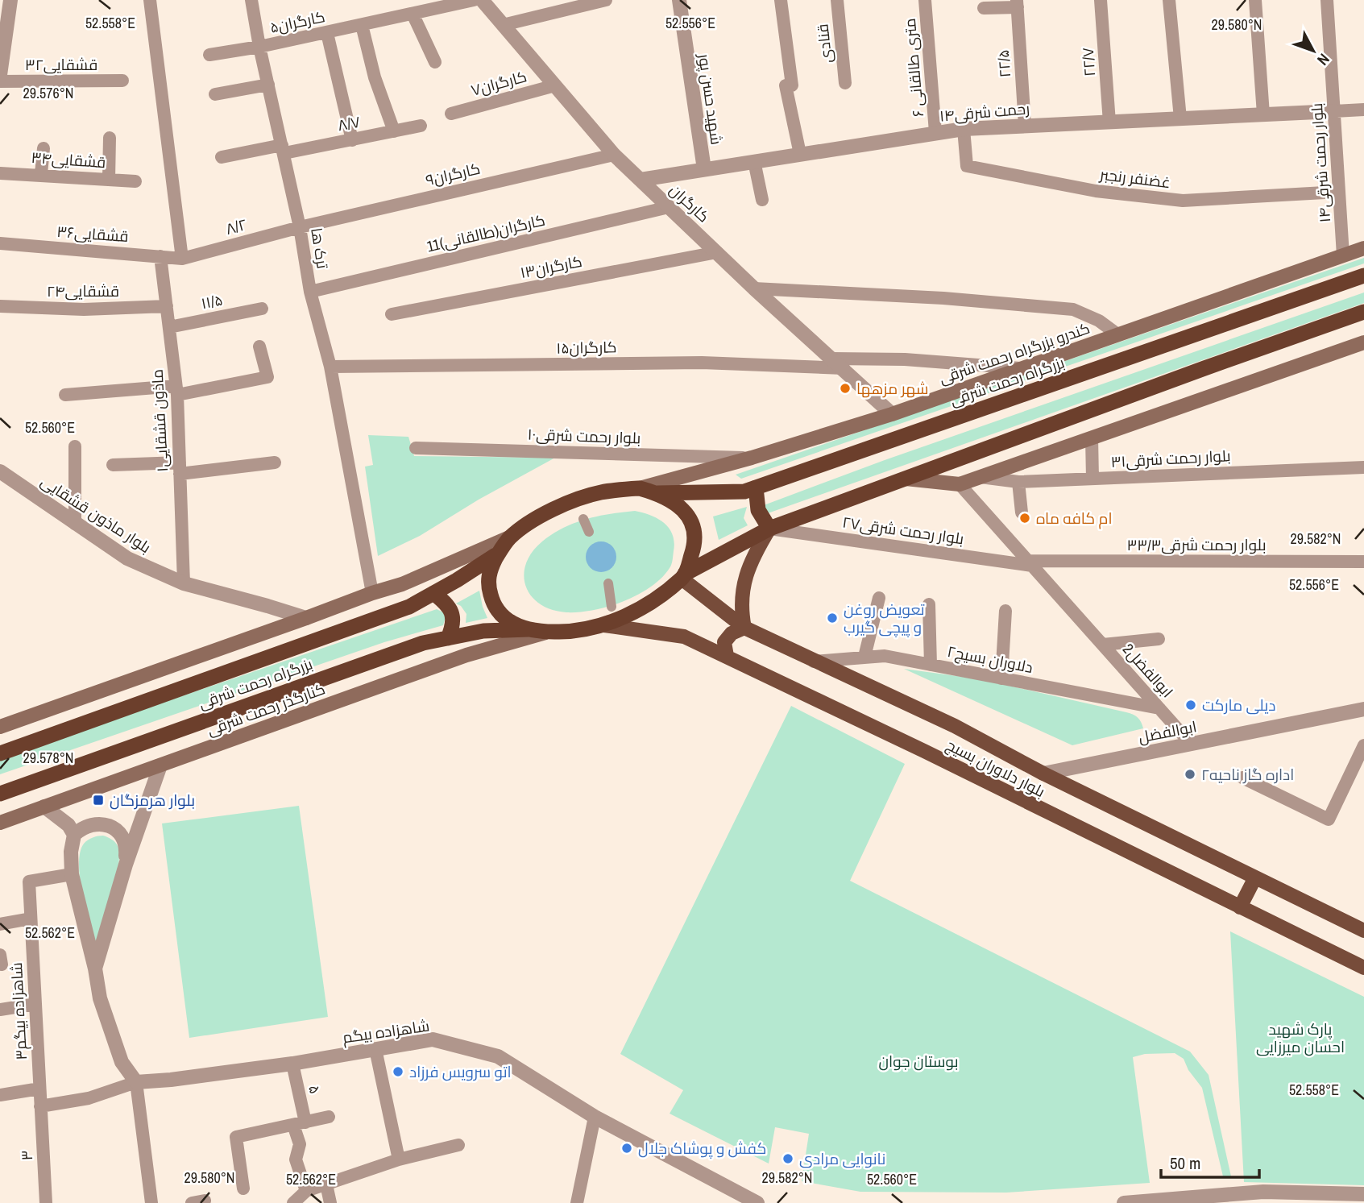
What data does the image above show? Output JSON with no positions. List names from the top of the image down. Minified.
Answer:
{"streets":{"highway":["بزرگراه رحمت شرقی"],"main road":["کندرو بزرگراه رحمت شرقی","کنارگذر رحمت شرقی","بلوار دلاوران بسیج"],"street":["کارگران۵","قنادی","۲۲/۷","۲۲/۵","قشقایی۳۲","۶ متری طالقانی","کارگران۷","شهید حسن پور","۱۴رحمت شرقی","۸/۷","قشقایی۳۴","بلوار رحمت شرقی۱۴","کارگران۹","غضنفر رنجبر","کارگران","۸/۲","11کارگران(طالقانی)","قشقایی۳۶","ترک ها","کارگران۱۳","قشقایی۲۴","۱۱/۵","۱۵کارگران","ماذون قشقایی۱","۱۰بلوار رحمت شرقی","بلوار رحمت شرقی۳۱","بلوار ماذون قشقایی","بلوار رحمت شرقی۲۷","بلوار رحمت شرقی۳۳/۳","دلاوران بسیج۲","ابوالفضل2","ابوالفضل","۳شاهزاده بیگم","شاهزاده بیگم","۵","۳"]},"crossings":[["کارگران۵","ترک ها"],["۲۲/۷","۱۴رحمت شرقی"],["۲۲/۵","۱۴رحمت شرقی"],["۶ متری طالقانی","۱۴رحمت شرقی"],["کارگران۷","کارگران"],["شهید حسن پور","۱۴رحمت شرقی"],["۱۴رحمت شرقی","بلوار رحمت شرقی۱۴"],["۱۴رحمت شرقی","غضنفر رنجبر"],["۱۴رحمت شرقی","کارگران"],["۸/۷","ترک ها"],["بلوار رحمت شرقی۱۴","غضنفر رنجبر"],["بلوار رحمت شرقی۱۴","کندرو بزرگراه رحمت شرقی"],["کارگران۹","کارگران"],["کارگران۹","۸/۲"],["کارگران۹","ترک ها"],["کارگران","11کارگران(طالقانی)"],["کارگران","کارگران۱۳"],["کارگران","۱۵کارگران"],["کارگران","کندرو بزرگراه رحمت شرقی"],["۸/۲","قشقایی۳۶"],["۸/۲","ترک ها"],["11کارگران(طالقانی)","ترک ها"],["قشقایی۳۶","ماذون قشقایی۱"],["ترک ها","۱۵کارگران"],["قشقایی۲۴","ماذون قشقایی۱"],["۱۱/۵","ماذون قشقایی۱"],["کندرو بزرگراه رحمت شرقی","بزرگراه رحمت شرقی"],["کندرو بزرگراه رحمت شرقی","۱۰بلوار رحمت شرقی"],["کندرو بزرگراه رحمت شرقی","کنارگذر رحمت شرقی"],["کندرو بزرگراه رحمت شرقی","بلوار دلاوران بسیج"],["بزرگراه رحمت شرقی","کنارگذر رحمت شرقی"],["بزرگراه رحمت شرقی","بلوار دلاوران بسیج"],["ماذون قشقایی۱","بلوار ماذون قشقایی"],["بلوار رحمت شرقی۲۷","بلوار رحمت شرقی۳۳/۳"],["بلوار رحمت شرقی۲۷","ابوالفضل2"],["بلوار رحمت شرقی۳۳/۳","ابوالفضل2"],["دلاوران بسیج۲","ابوالفضل2"],["دلاوران بسیج۲","بلوار دلاوران بسیج"],["ابوالفضل2","ابوالفضل"],["کنارگذر رحمت شرقی","بلوار دلاوران بسیج"],["ابوالفضل","بلوار دلاوران بسیج"],["۳شاهزاده بیگم","۳"],["شاهزاده بیگم","۵"]],"parks":["پارک شهید احسان میرزایی","بوستان جوان"],"places":{"other":["شهر مزهها","ام کافه ماه","تعویض روغن و پیچی گیرب","دیلی مارکت","اداره گاز ناحیه۲","اتو سرویس فرزاد","کفش و پوشاک جلال","نانوایی مرادی"],"transit":["بلوار هرمزگان"]},"scale_bar":"50 m","north":"bottom right","coordinates":["52.558°E","52.556°E","29.580°N","29.576°N","52.560°E","29.582°N","29.578°N","52.562°E"]}
